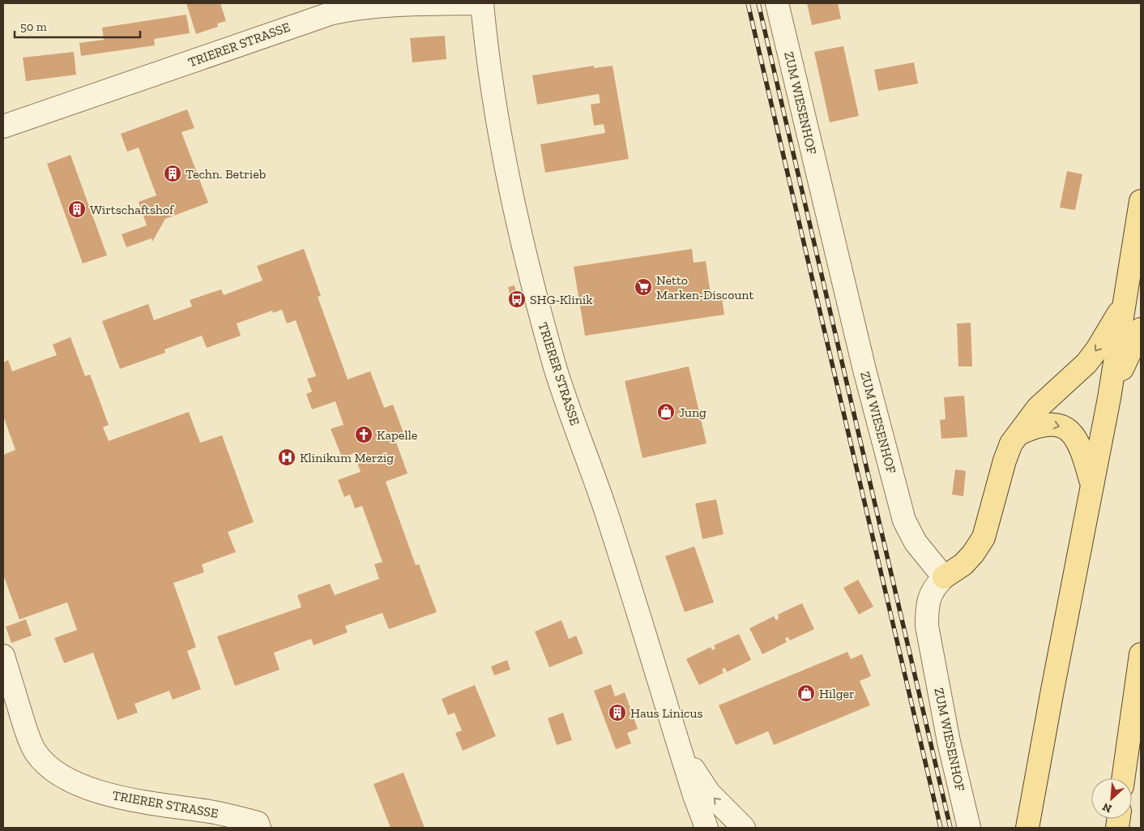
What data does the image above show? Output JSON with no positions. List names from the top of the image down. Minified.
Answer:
{"streets":{"street":["TRIERER STRASSE","ZUM WIESENHOF"]},"places":{"building":["Techn. Betrieb","Wirtschaftshof","Haus Linicus"],"supermarket":["Netto Marken-Discount"],"bus stop":["SHG-Klinik"],"shop":["Jung","Hilger"],"church":["Kapelle"],"hospital":["Klinikum Merzig"]},"scale_bar":"50 m","north":"bottom left"}
